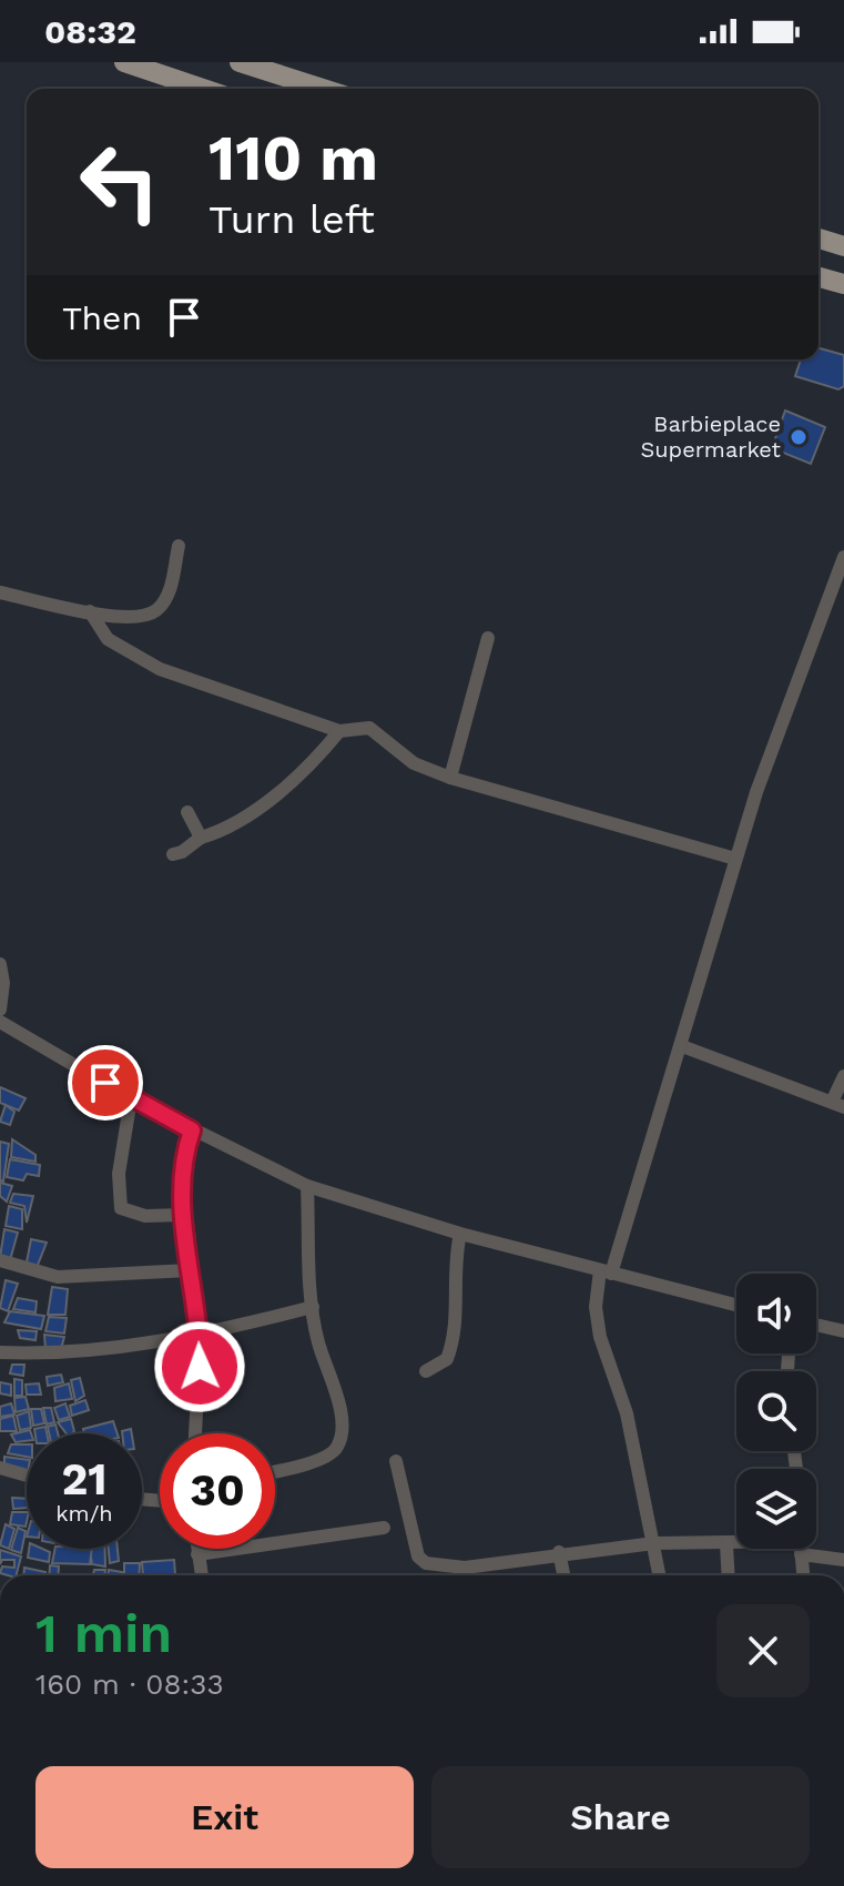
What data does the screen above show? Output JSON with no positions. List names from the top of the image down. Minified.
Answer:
{"places":["Barbieplace Supermarket"],"page":{"status":"08:32","turn":["110 m","Turn left"],"then":"Then","speed":"21 km/h","limit":"30","heading":["1 min","160 m · 08:33"],"buttons":["Exit","Share"]}}
